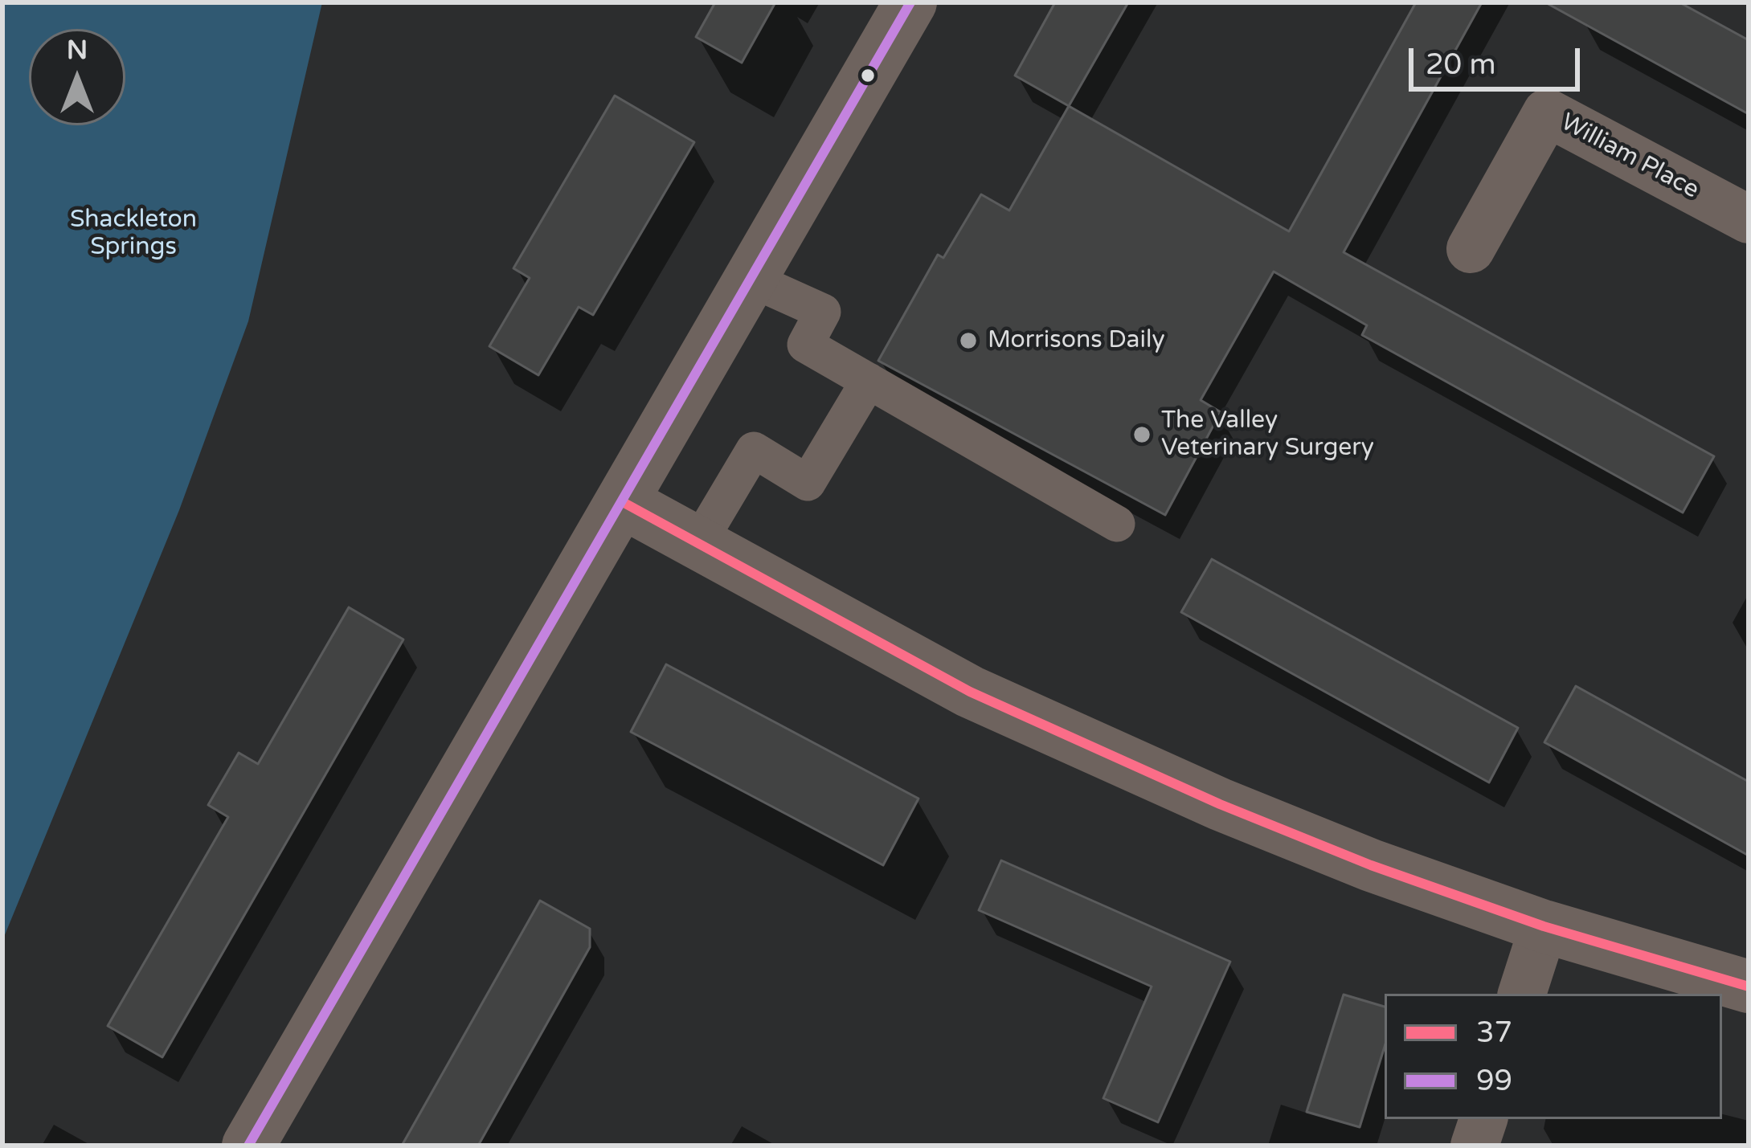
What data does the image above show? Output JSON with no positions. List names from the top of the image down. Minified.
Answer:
{"streets":{"street":["William Place"]},"parks":["Shackleton Springs"],"places":["Morrisons Daily","The Valley Veterinary Surgery"],"lines":["transit line 99","transit line 37"],"legend":["37","99"],"scale_bar":"20 m","north":"top"}
